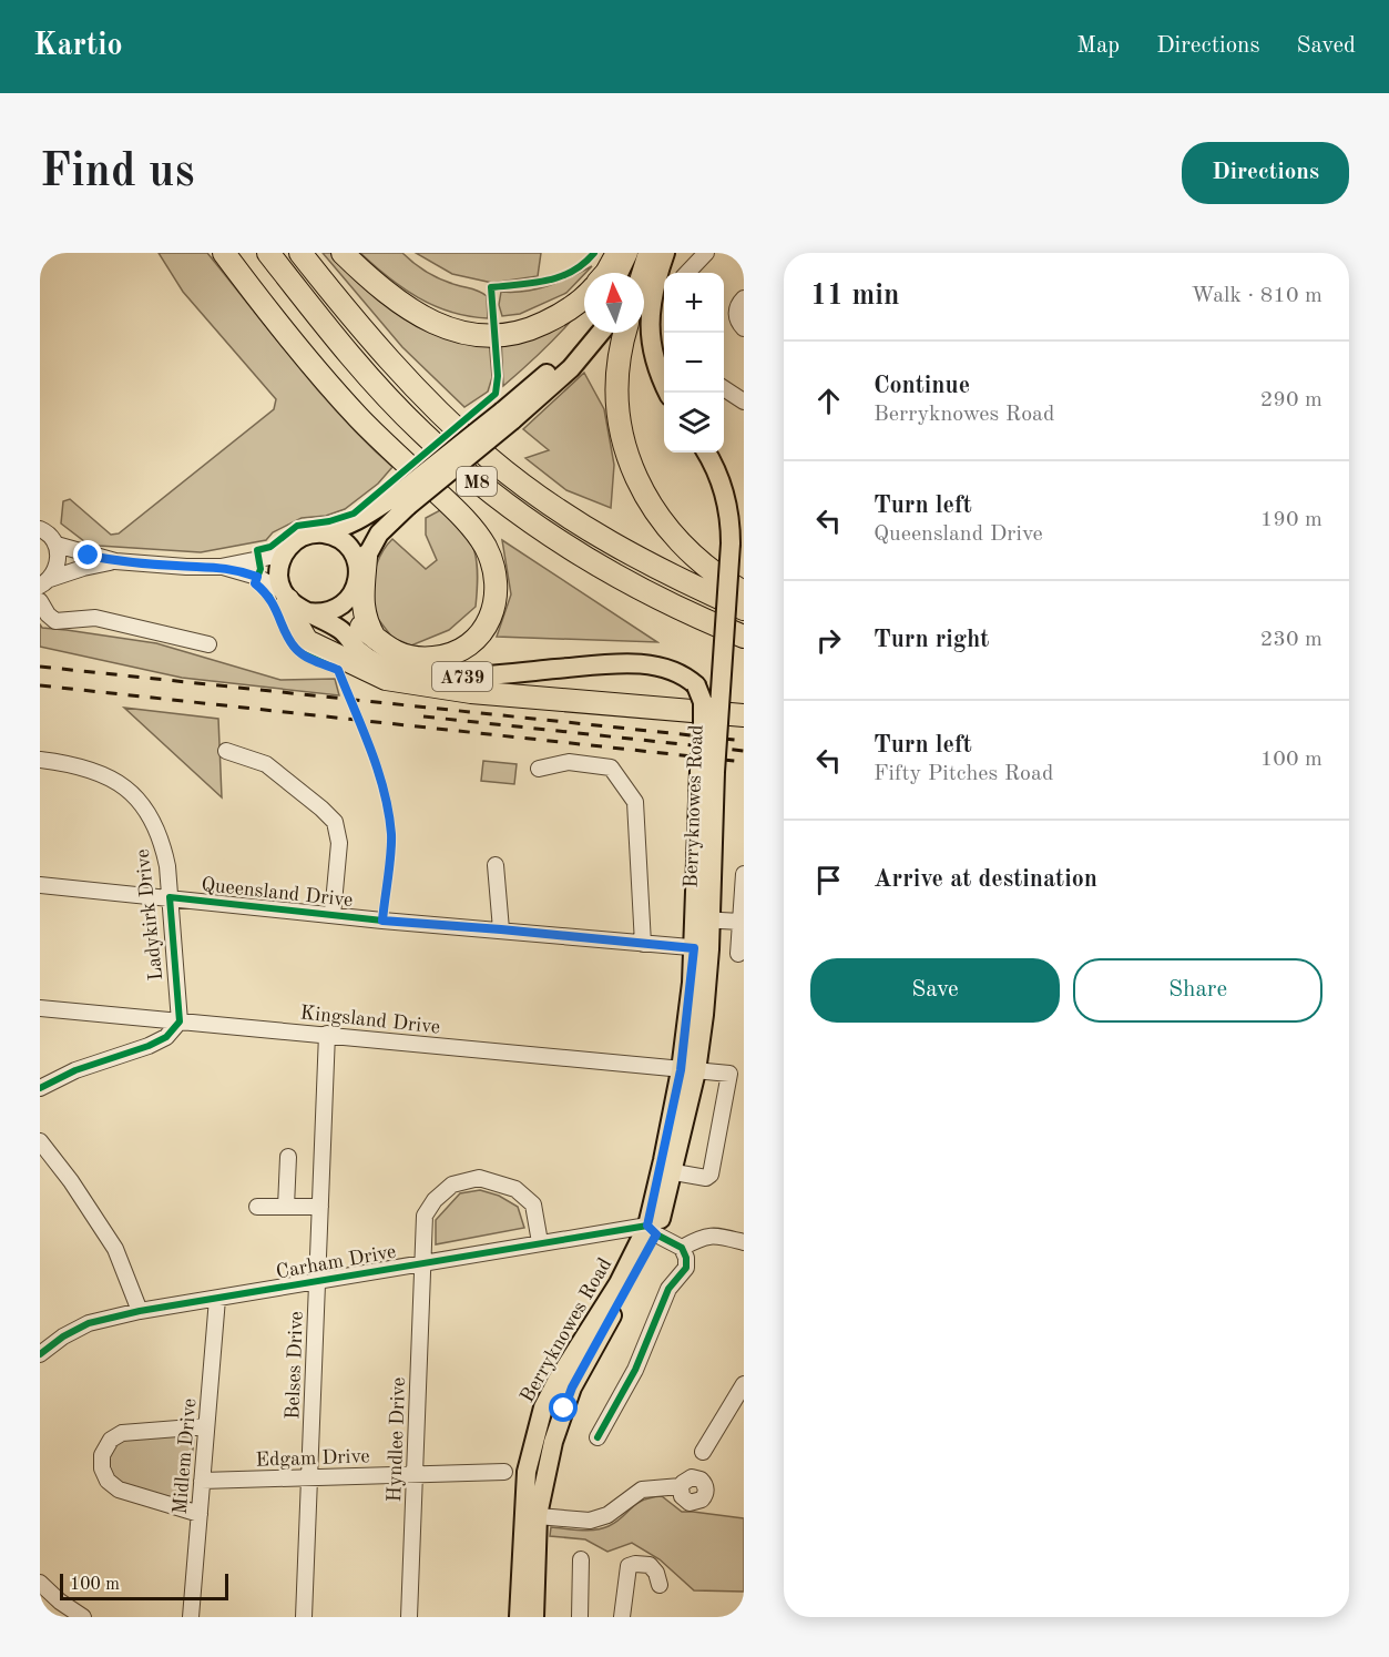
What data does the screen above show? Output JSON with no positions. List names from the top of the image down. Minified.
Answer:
{"streets":{"highway":["M8"],"main road":["A739","Berryknowes Road"],"street":["Queensland Drive","Ladykirk Drive","Kingsland Drive","Carham Drive","Belses Drive","Hyndlee Drive","Midlem Drive","Edgam Drive"]},"crossings":[["A739","Berryknowes Road"],["Berryknowes Road","Queensland Drive"],["Berryknowes Road","Kingsland Drive"],["Berryknowes Road","Carham Drive"],["Queensland Drive","Ladykirk Drive"],["Ladykirk Drive","Kingsland Drive"],["Kingsland Drive","Belses Drive"],["Carham Drive","Belses Drive"],["Carham Drive","Hyndlee Drive"],["Carham Drive","Midlem Drive"],["Belses Drive","Edgam Drive"],["Hyndlee Drive","Edgam Drive"],["Midlem Drive","Edgam Drive"]],"scale_bar":"100 m","north":"top","page":{"header":"Kartio","nav":["Map","Directions","Saved"],"buttons":["Directions",["Save","Share"]],"title":"Find us","heading":["11 min","Walk · 810 m"],"map_buttons":["+","−"],"list":[["Continue","Berryknowes Road","290 m"],["Turn left","Queensland Drive","190 m"],["Turn right","230 m"],["Turn left","Fifty Pitches Road","100 m"],"Arrive at destination"],"scale":"100 m"}}
